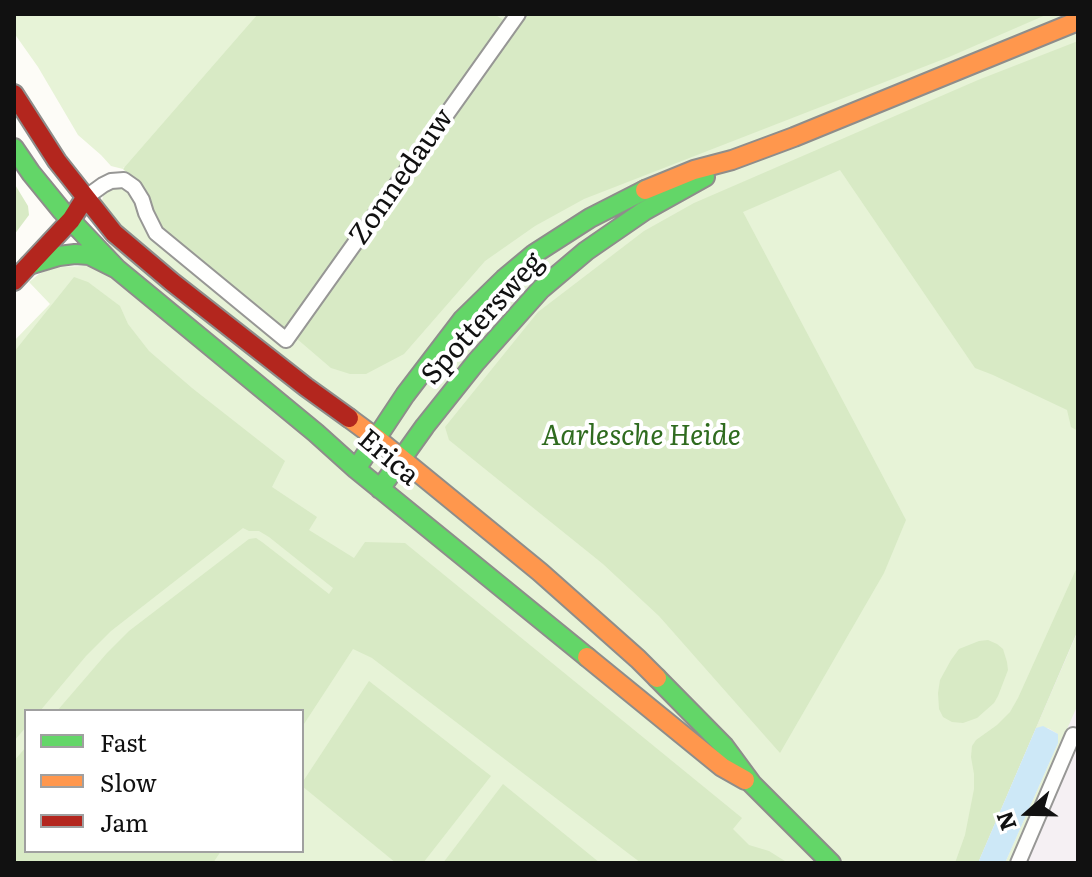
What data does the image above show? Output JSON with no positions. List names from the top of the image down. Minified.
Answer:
{"streets":{"main road":["Spottersweg","Erica"],"street":["Zonnedauw"]},"crossings":[["Zonnedauw","Erica"],["Spottersweg","Erica"]],"parks":["Aarlesche Heide"],"legend":["Fast","Slow","Jam"],"north":"left"}
